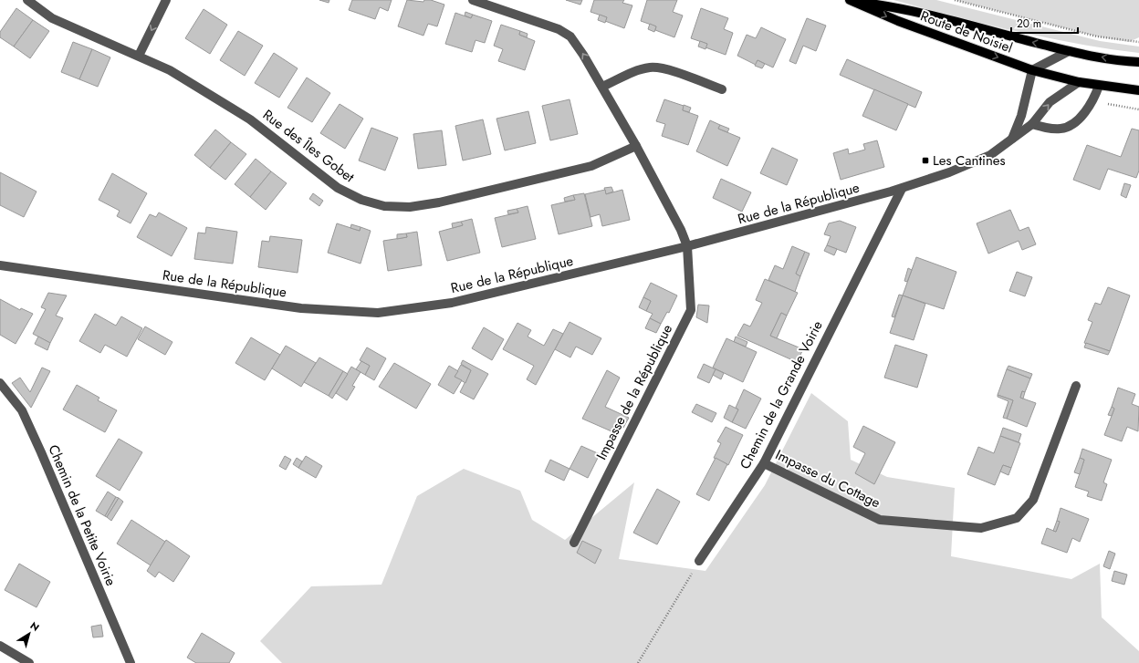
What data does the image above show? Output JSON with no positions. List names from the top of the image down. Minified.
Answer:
{"streets":{"main road":["Route de Noisiel"],"street":["Rue des Îles Gobet","Rue de la République","Impasse de la République","Chemin de la Grande Voirie","Impasse du Cottage","Chemin de la Petite Voirie"]},"crossings":[["Route de Noisiel","Rue de la République"],["Rue de la République","Impasse de la République"],["Rue de la République","Chemin de la Grande Voirie"],["Chemin de la Grande Voirie","Impasse du Cottage"]],"places":{"transit":["Les Cantines"]},"scale_bar":"20 m","north":"top right"}
